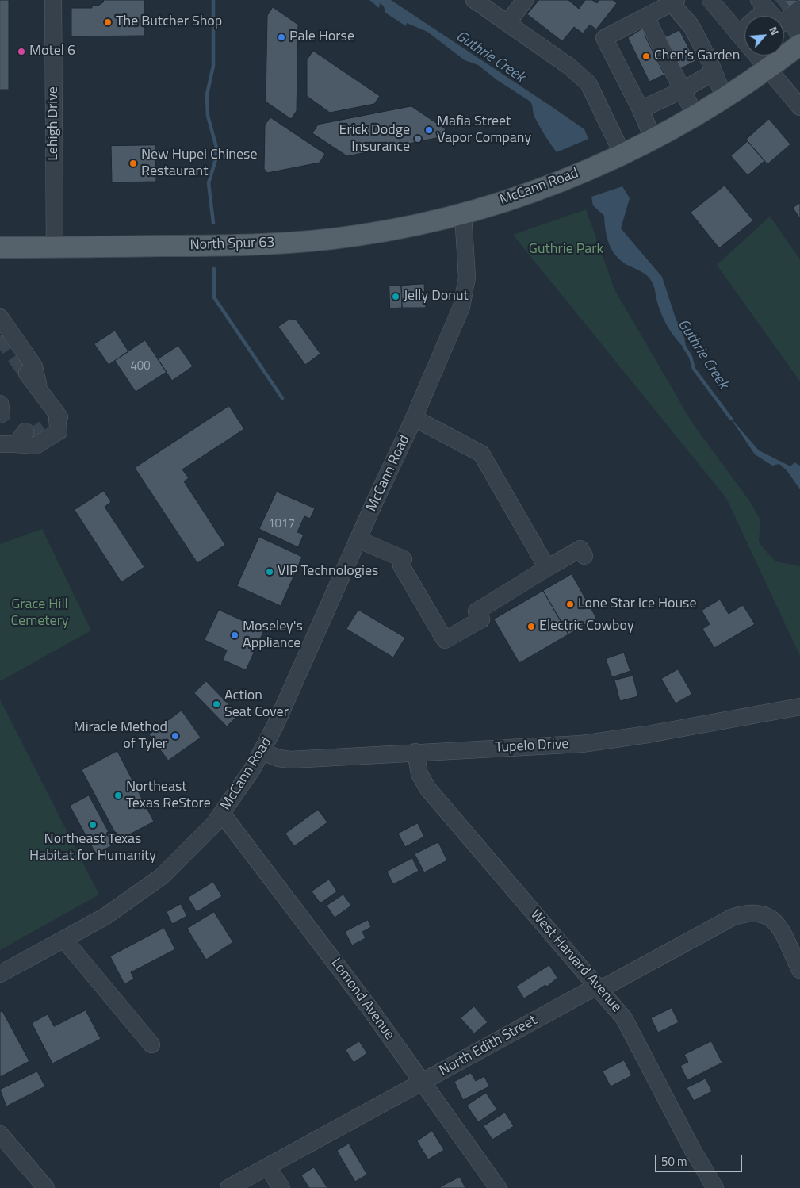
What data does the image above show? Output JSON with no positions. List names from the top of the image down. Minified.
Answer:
{"streets":{"main road":["McCann Road","North Spur 63"],"street":["Lehigh Drive","Tupelo Drive","West Harvard Avenue","Lomond Avenue","North Edith Street"]},"crossings":[["Lehigh Drive","North Spur 63"],["McCann Road","North Spur 63"],["McCann Road","Tupelo Drive"],["McCann Road","Lomond Avenue"],["Tupelo Drive","West Harvard Avenue"],["West Harvard Avenue","North Edith Street"],["Lomond Avenue","North Edith Street"]],"water":["Guthrie Creek"],"parks":["Guthrie Park","Grace Hill Cemetery"],"places":["The Butcher Shop","Pale Horse","Motel 6","Chen's Garden","Mafia Street Vapor Company","Erick Dodge Insurance","New Hupei Chinese Restaurant","Jelly Donut","VIP Technologies","Lone Star Ice House","Electric Cowboy","Moseley's Appliance","Action Seat Cover","Miracle Method of Tyler","Northeast Texas ReStore","Northeast Texas Habitat for Humanity"],"house_numbers":["400","1017"],"scale_bar":"50 m","north":"top right"}
